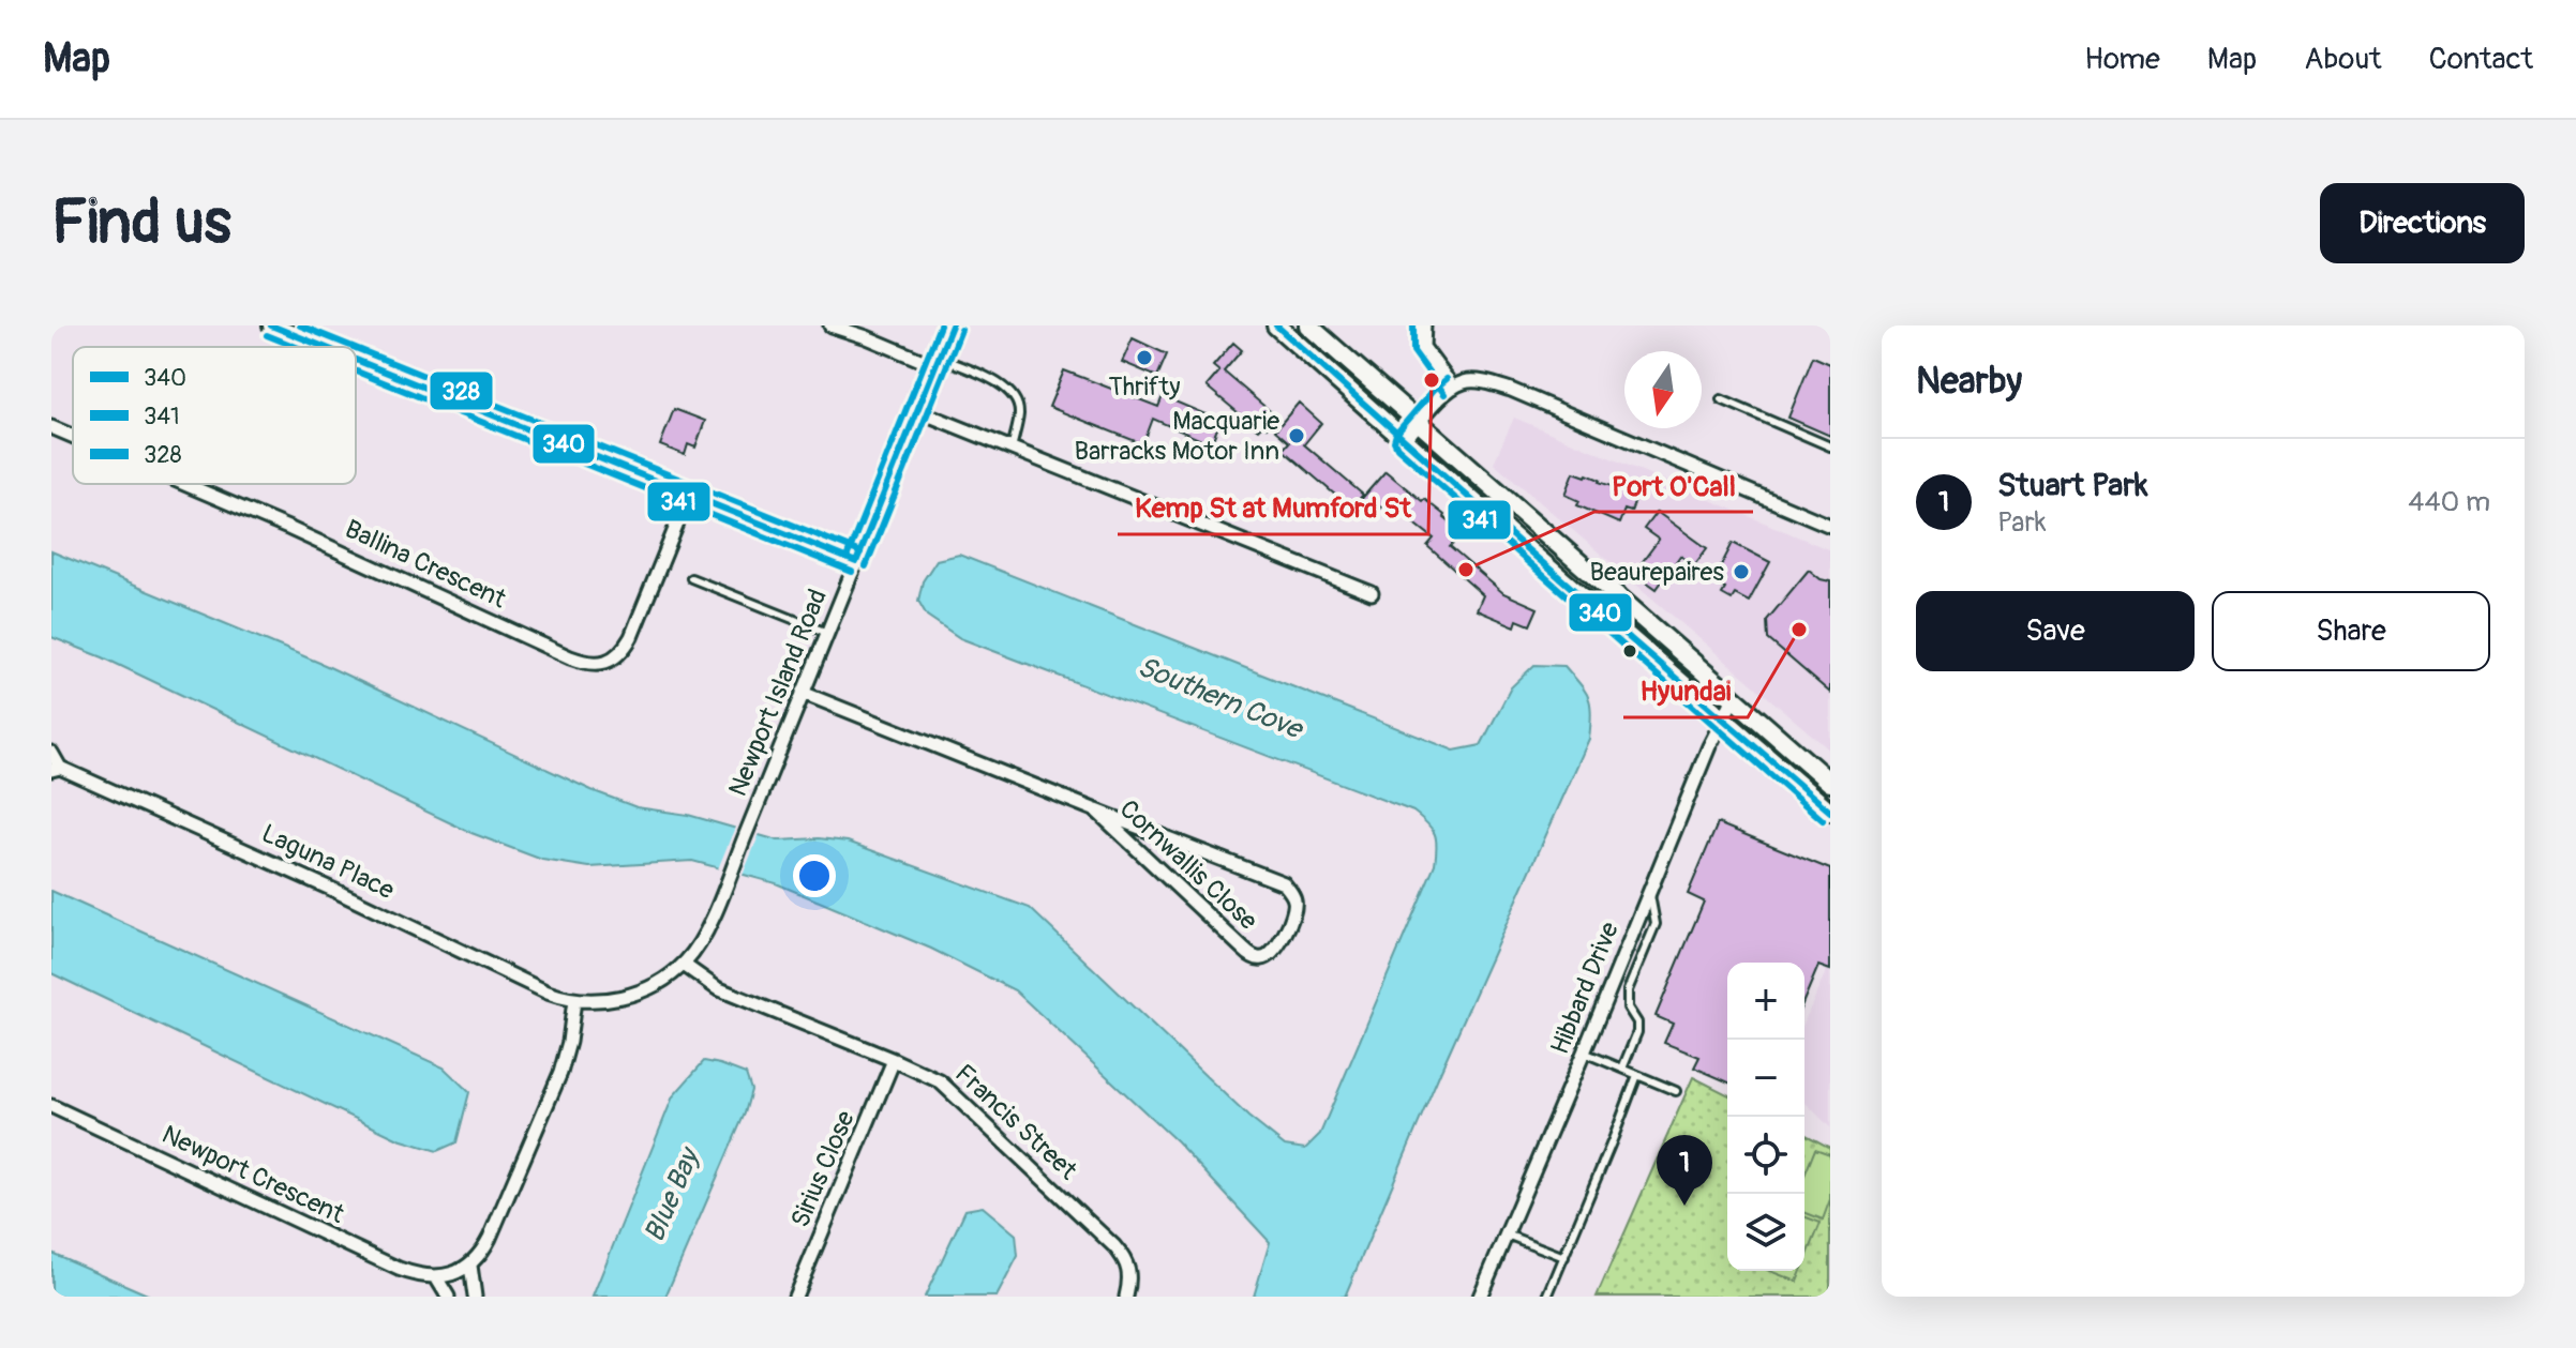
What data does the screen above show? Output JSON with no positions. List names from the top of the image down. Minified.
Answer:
{"streets":{"street":["Ballina Crescent","Newport Island Road","Laguna Place","Cornwallis Close","Hibbard Drive","Francis Street","Sirius Close","Newport Crescent"]},"crossings":[["Newport Island Road","Laguna Place"],["Newport Island Road","Cornwallis Close"],["Newport Island Road","Francis Street"],["Francis Street","Sirius Close"]],"water":["Southern Cove","Blue Bay"],"places":["Thrifty","Kemp St at Mumford St","Macquarie Barracks Motor Inn","Port O'Call","Beaurepaires","Hyundai"],"lines":["transit line 340","transit line 341","transit line 328"],"legend":["340","341","328"],"north":"bottom","page":{"header":"Map","nav":["Home","Map","About","Contact"],"buttons":["Directions",["Save","Share"]],"title":"Find us","heading":"Nearby","list":[{"mark":"1","name":"Stuart Park","note":"Park","value":"440 m"}],"map_buttons":["+","−"],"pins":"1"}}
